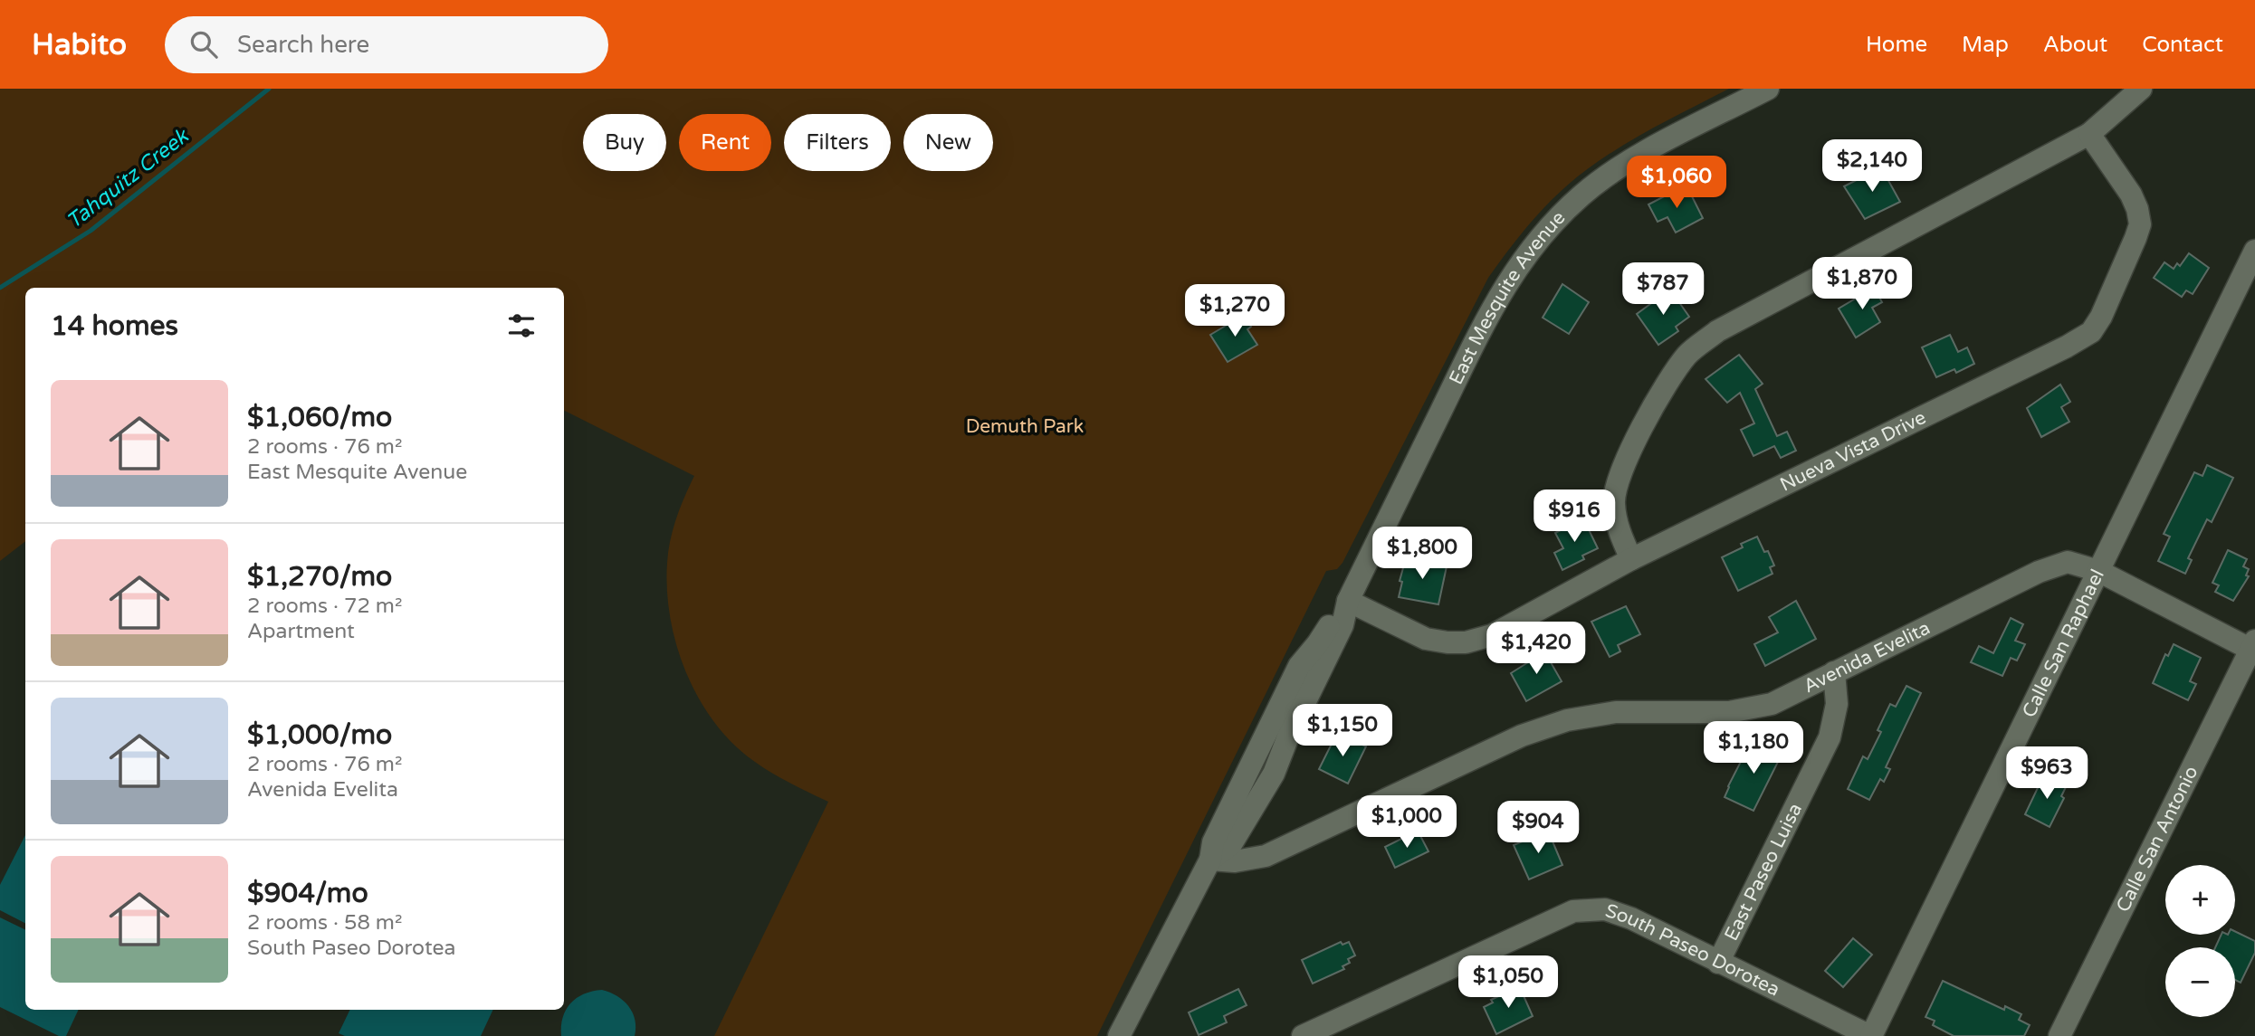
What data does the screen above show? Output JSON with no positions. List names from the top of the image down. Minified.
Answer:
{"streets":{"street":["East Mesquite Avenue","Nueva Vista Drive","Calle San Raphael","Avenida Evelita","Calle San Antonio","East Paseo Luisa","South Paseo Dorotea"]},"crossings":[["East Mesquite Avenue","Nueva Vista Drive"],["East Mesquite Avenue","Avenida Evelita"],["Calle San Raphael","Avenida Evelita"],["Calle San Raphael","South Paseo Dorotea"],["Avenida Evelita","Calle San Antonio"],["Avenida Evelita","East Paseo Luisa"],["East Paseo Luisa","South Paseo Dorotea"]],"water":["Tahquitz Creek"],"parks":["Demuth Park"],"page":{"header":"Habito","search":"Search here","nav":["Home","Map","About","Contact"],"chip":["Buy","Rent","Filters","New"],"price":["$2,140","$1,060","$1,870","$787","$1,270","$916","$1,800","$1,420","$1,150","$1,180","$963","$1,000","$904","$1,050"],"heading":"14 homes","list":[{"name":"$1,060/mo","note":"2 rooms · 76 m² · East Mesquite Avenue"},{"name":"$1,270/mo","note":"2 rooms · 72 m² · Apartment"},{"name":"$1,000/mo","note":"2 rooms · 76 m² · Avenida Evelita"},{"name":"$904/mo","note":"2 rooms · 58 m² · South Paseo Dorotea"}],"map_buttons":["+","−"]}}
